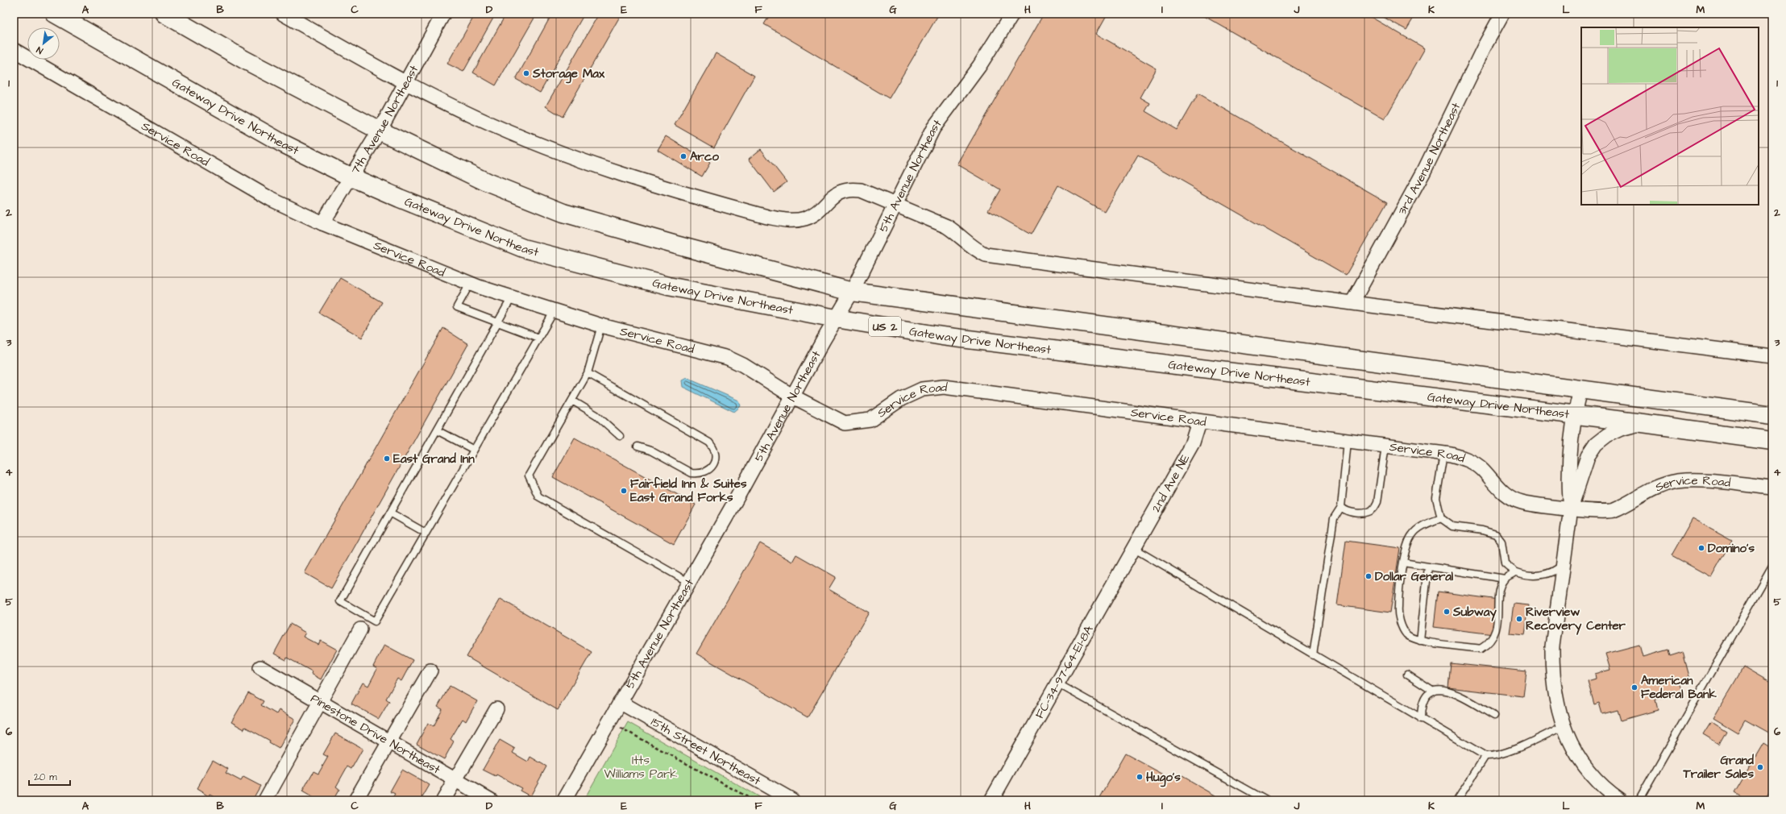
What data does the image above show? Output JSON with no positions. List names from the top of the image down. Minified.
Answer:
{"streets":{"highway":["Gateway Drive Northeast","US 2"],"street":["7th Avenue Northeast","Service Road","3rd Avenue Northeast","5th Avenue Northeast","2nd Ave NE","FC-34-97-64-E1-8A","Pinestone Drive Northeast","15th Street Northeast"]},"crossings":[["Gateway Drive Northeast","7th Avenue Northeast"],["Gateway Drive Northeast","5th Avenue Northeast"],["7th Avenue Northeast","Service Road"],["Service Road","5th Avenue Northeast"],["Service Road","2nd Ave NE"],["5th Avenue Northeast","15th Street Northeast"],["2nd Ave NE","FC-34-97-64-E1-8A"]],"parks":["Itts Williams Park"],"places":["Storage Max","Arco","East Grand Inn","Fairfield Inn & Suites East Grand Forks","Domino's","Dollar General","Subway","Riverview Recovery Center","American Federal Bank","Grand Trailer Sales","Hugo's"],"scale_bar":"20 m","north":"bottom left","grid":{"columns":["A","B","C","D","E","F","G","H","I","J","K","L","M"],"rows":["1","2","3","4","5","6"]}}
